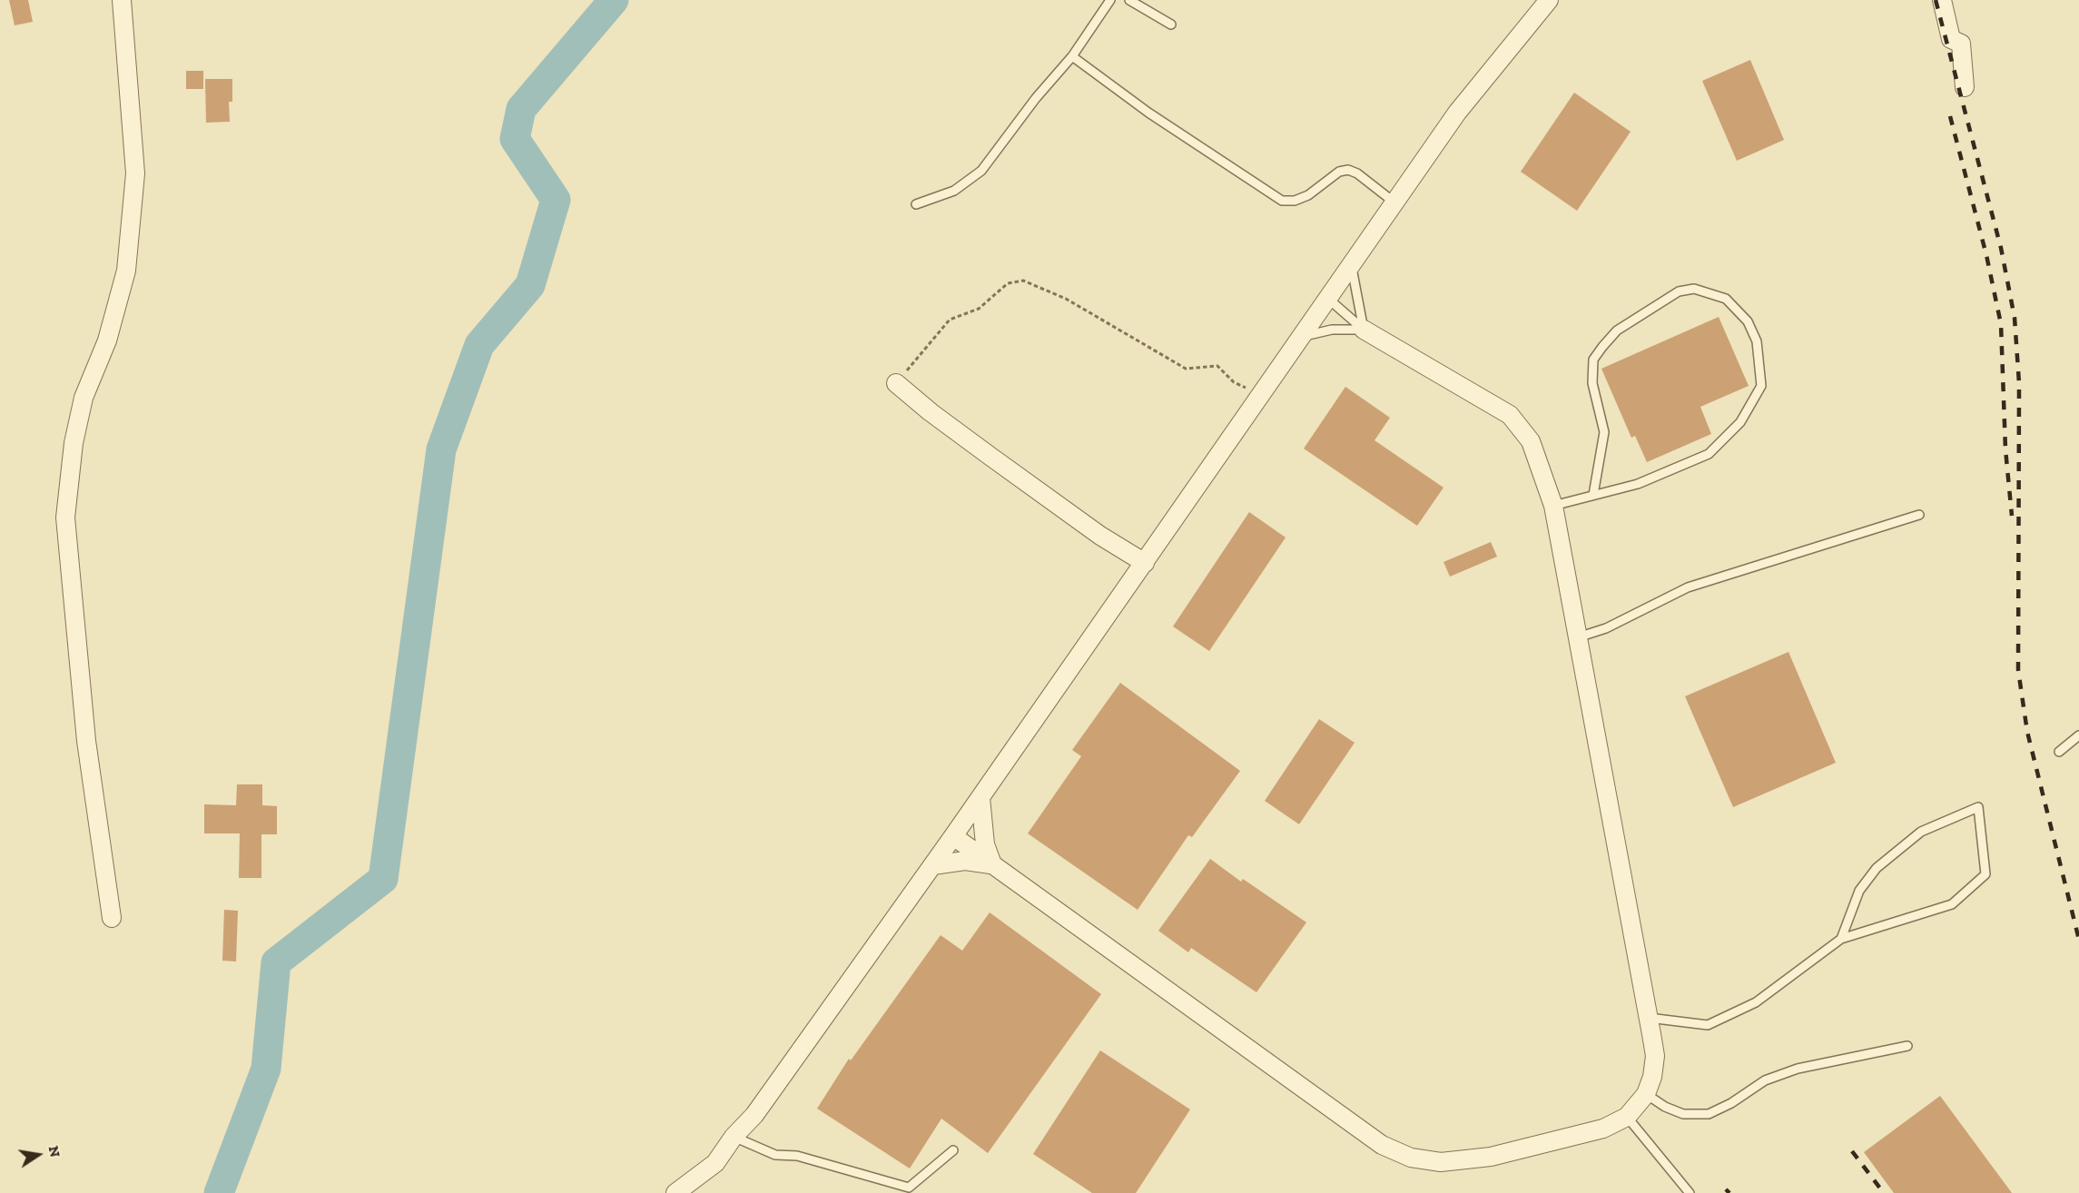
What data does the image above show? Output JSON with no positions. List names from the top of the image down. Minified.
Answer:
{"north":"right"}
